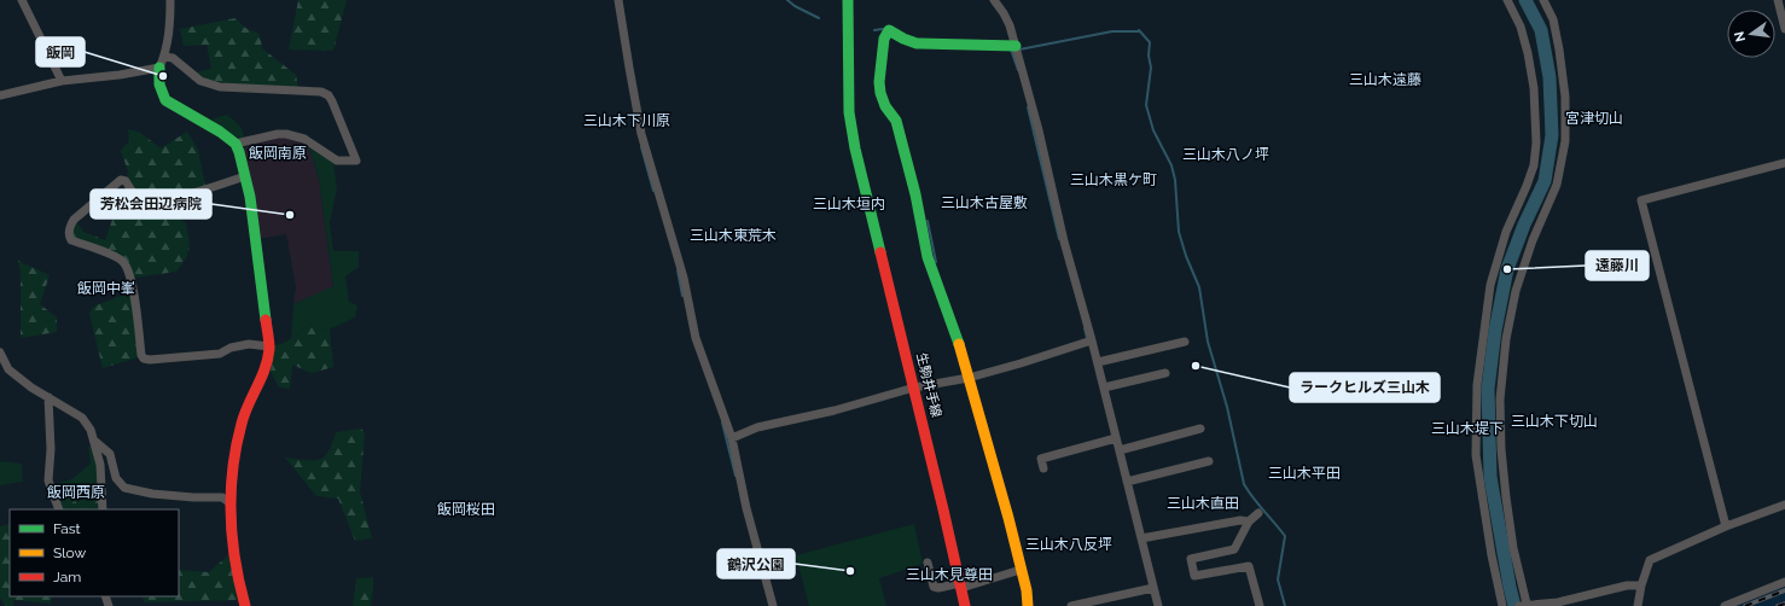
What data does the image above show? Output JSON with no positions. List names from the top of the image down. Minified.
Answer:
{"streets":{"street":["生駒井手線"]},"districts":["三山木遠藤","宮津切山","三山木下川原","飯岡南原","三山木八ノ坪","三山木黒ケ町","三山木古屋敷","三山木垣内","三山木東荒木","飯岡中峯","三山木下切山","三山木堤下","三山木平田","飯岡西原","三山木直田","飯岡桜田","三山木八反坪","三山木見尊田"],"places":["飯岡","芳松会田辺病院","遠藤川","ラークヒルズ三山木","鶴沢公園"],"legend":["Fast","Slow","Jam"],"north":"left"}
